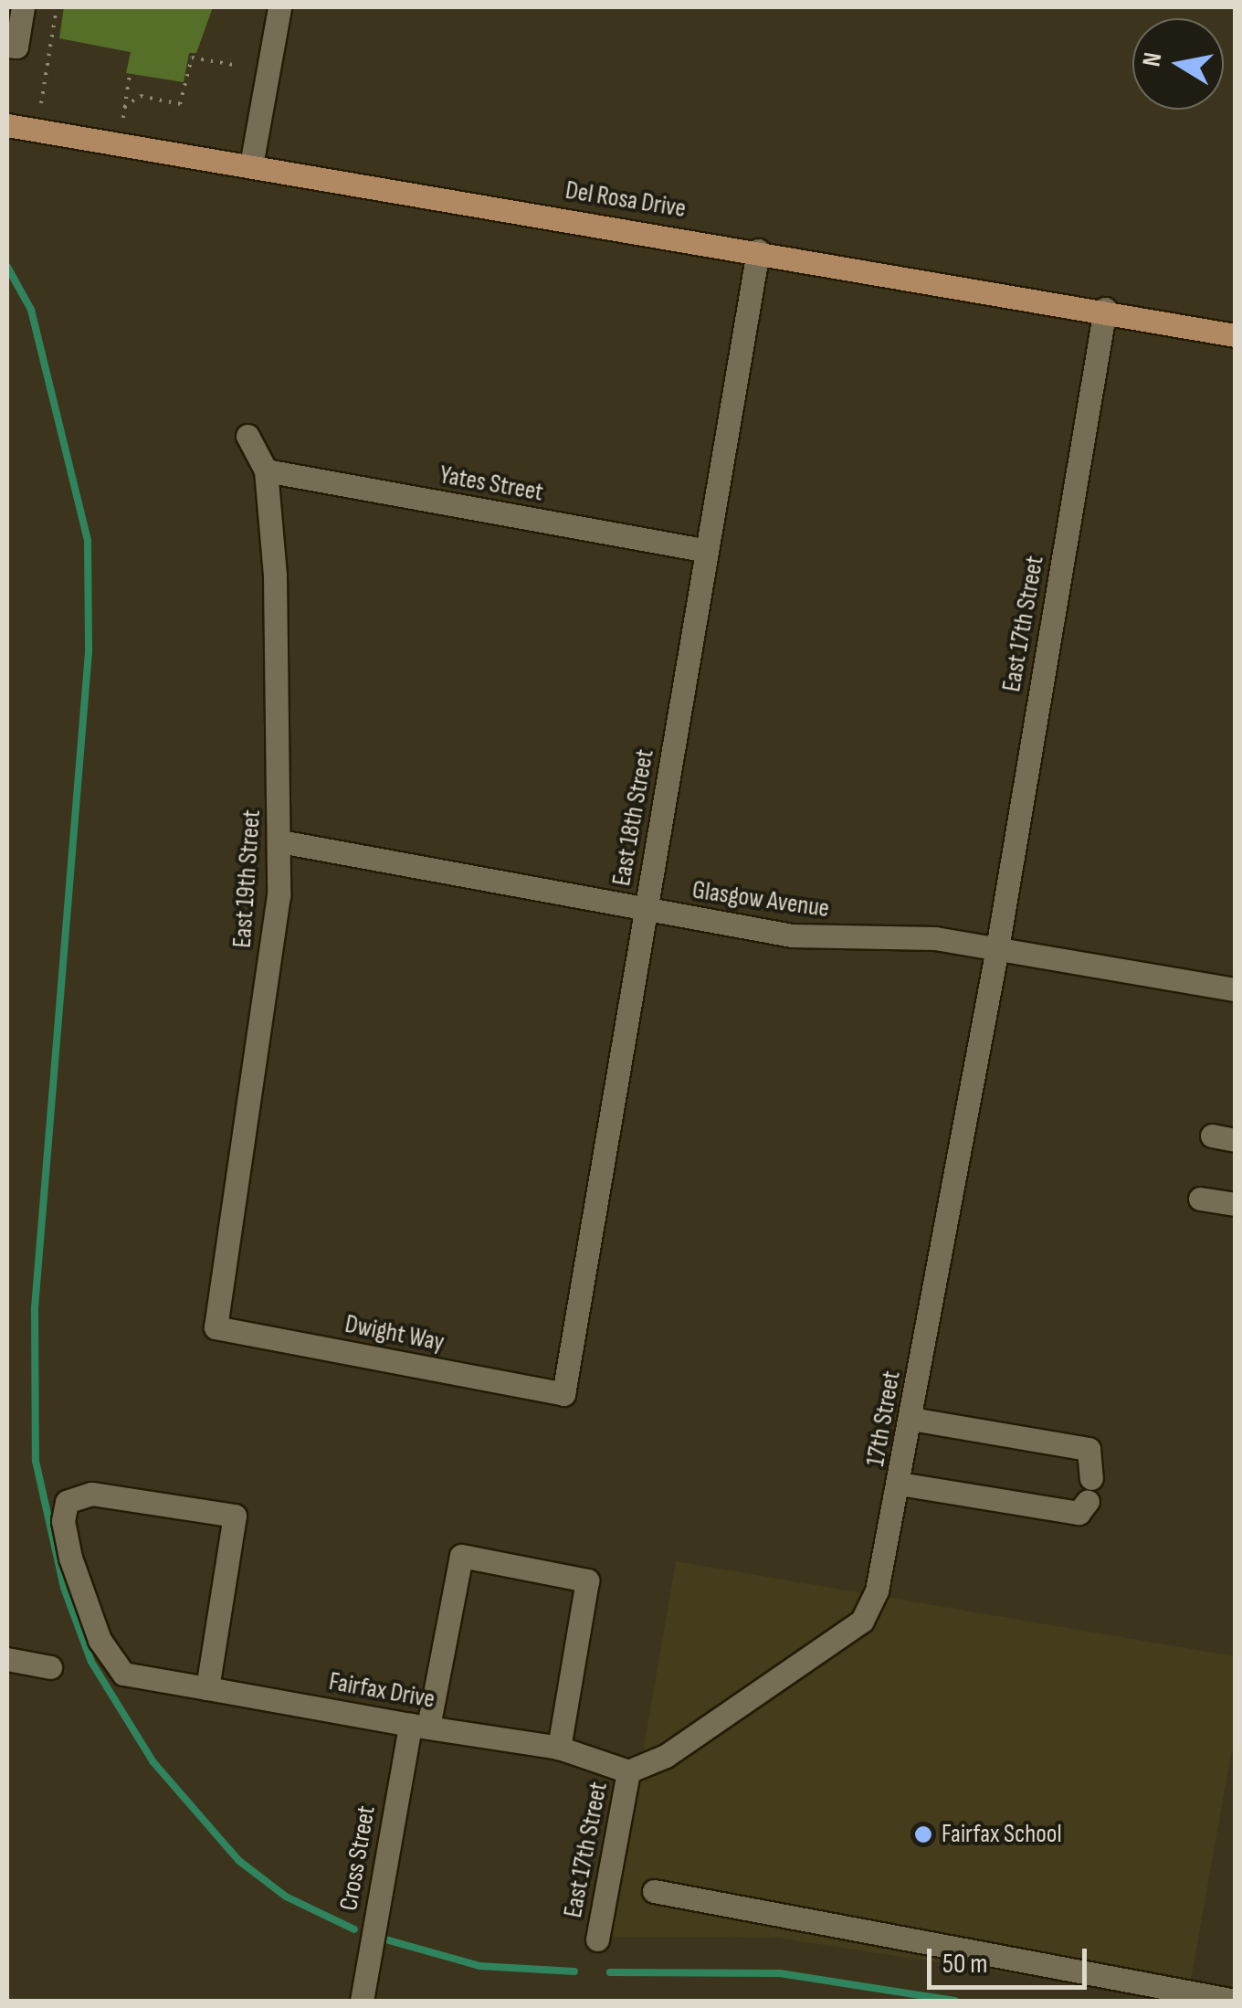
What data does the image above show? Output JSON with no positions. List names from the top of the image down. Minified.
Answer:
{"streets":{"main road":["Del Rosa Drive"],"street":["Yates Street","East 17th Street","East 18th Street","East 19th Street","Glasgow Avenue","Dwight Way","17th Street","Fairfax Drive","Cross Street"]},"crossings":[["Del Rosa Drive","East 17th Street"],["Del Rosa Drive","East 18th Street"],["Yates Street","East 18th Street"],["Yates Street","East 19th Street"],["East 17th Street","Glasgow Avenue"],["East 17th Street","17th Street"],["East 17th Street","Fairfax Drive"],["East 18th Street","Glasgow Avenue"],["East 18th Street","Dwight Way"],["East 19th Street","Glasgow Avenue"],["East 19th Street","Dwight Way"],["Glasgow Avenue","17th Street"],["17th Street","Fairfax Drive"],["Fairfax Drive","Cross Street"]],"places":["Fairfax School"],"scale_bar":"50 m","north":"left"}
